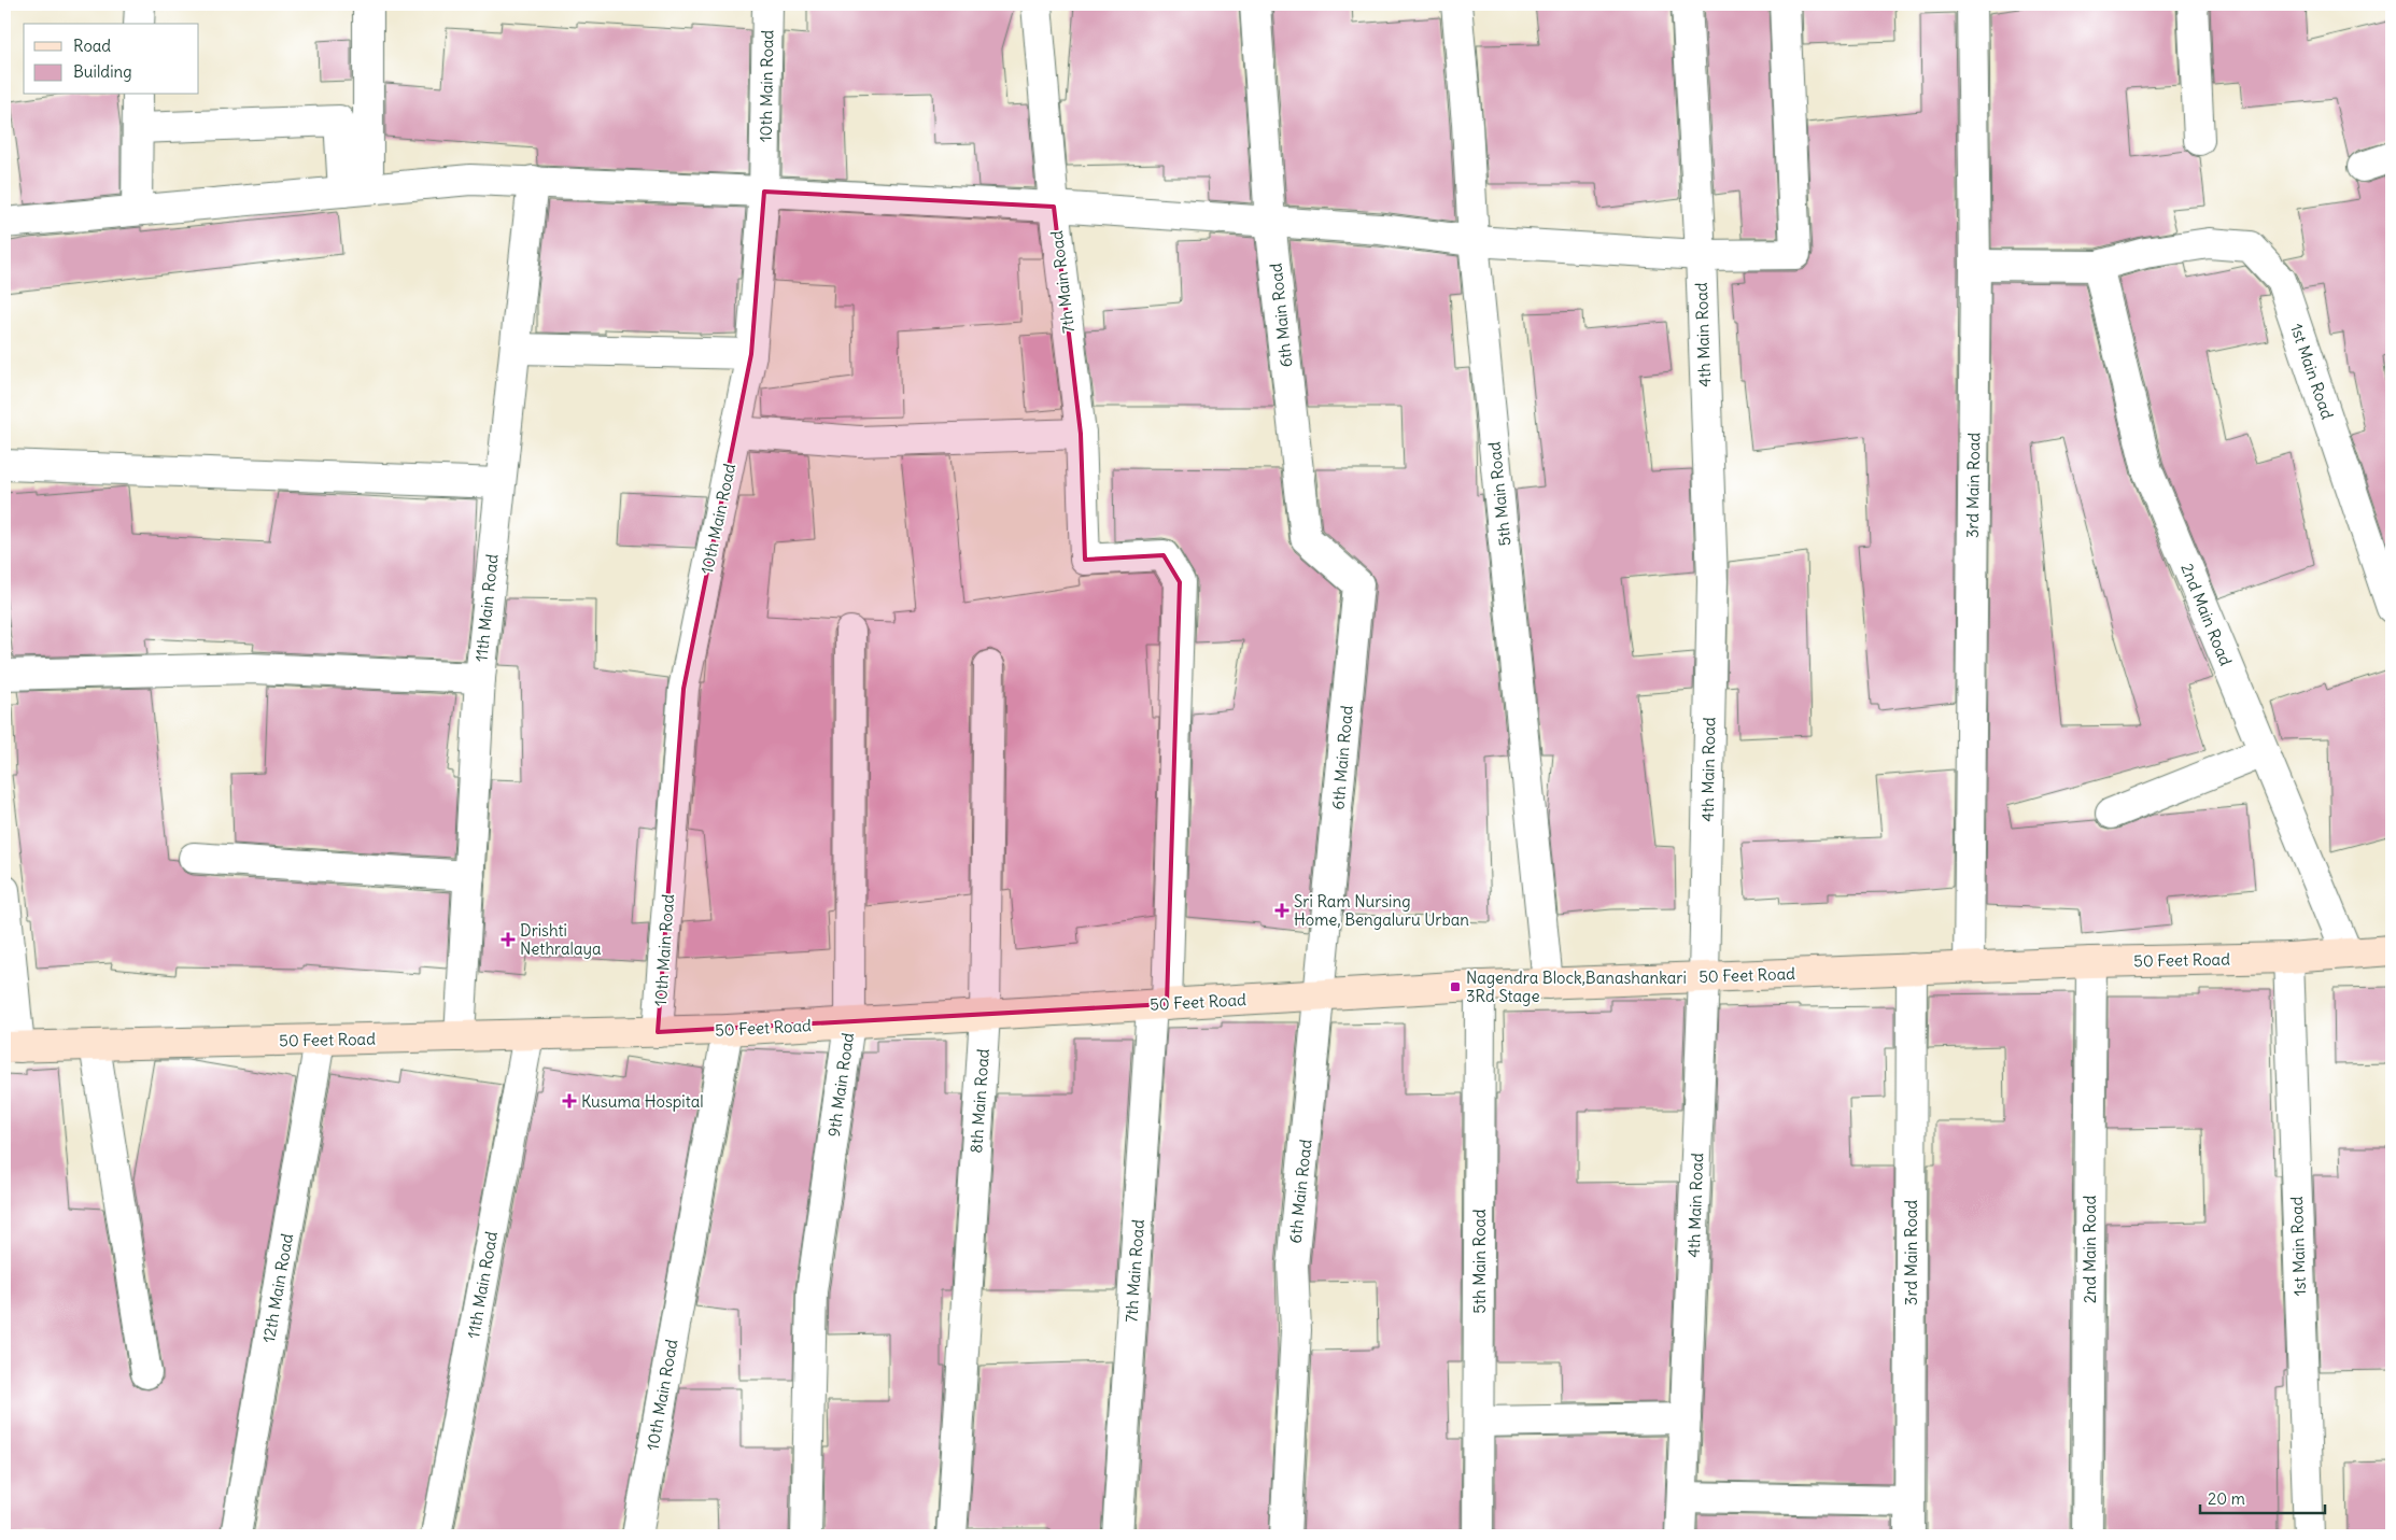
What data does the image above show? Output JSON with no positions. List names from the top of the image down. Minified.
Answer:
{"streets":{"main road":["50 Feet Road"],"street":["10th Main Road","7th Main Road","6th Main Road","4th Main Road","1st Main Road","3rd Main Road","5th Main Road","11th Main Road","2nd Main Road","9th Main Road","8th Main Road","12th Main Road"]},"crossings":[["10th Main Road","50 Feet Road"],["7th Main Road","50 Feet Road"],["6th Main Road","50 Feet Road"],["4th Main Road","50 Feet Road"],["1st Main Road","3rd Main Road"],["1st Main Road","2nd Main Road"],["1st Main Road","50 Feet Road"],["3rd Main Road","50 Feet Road"],["5th Main Road","50 Feet Road"],["11th Main Road","50 Feet Road"],["2nd Main Road","50 Feet Road"],["50 Feet Road","9th Main Road"],["50 Feet Road","8th Main Road"],["50 Feet Road","12th Main Road"]],"places":{"health":["Sri Ram Nursing Home, Bengaluru Urban","Drishti Nethralaya","Kusuma Hospital"],"transit":["Nagendra Block,Banashankari 3Rd Stage"]},"legend":["Road","Building"],"scale_bar":"20 m"}
